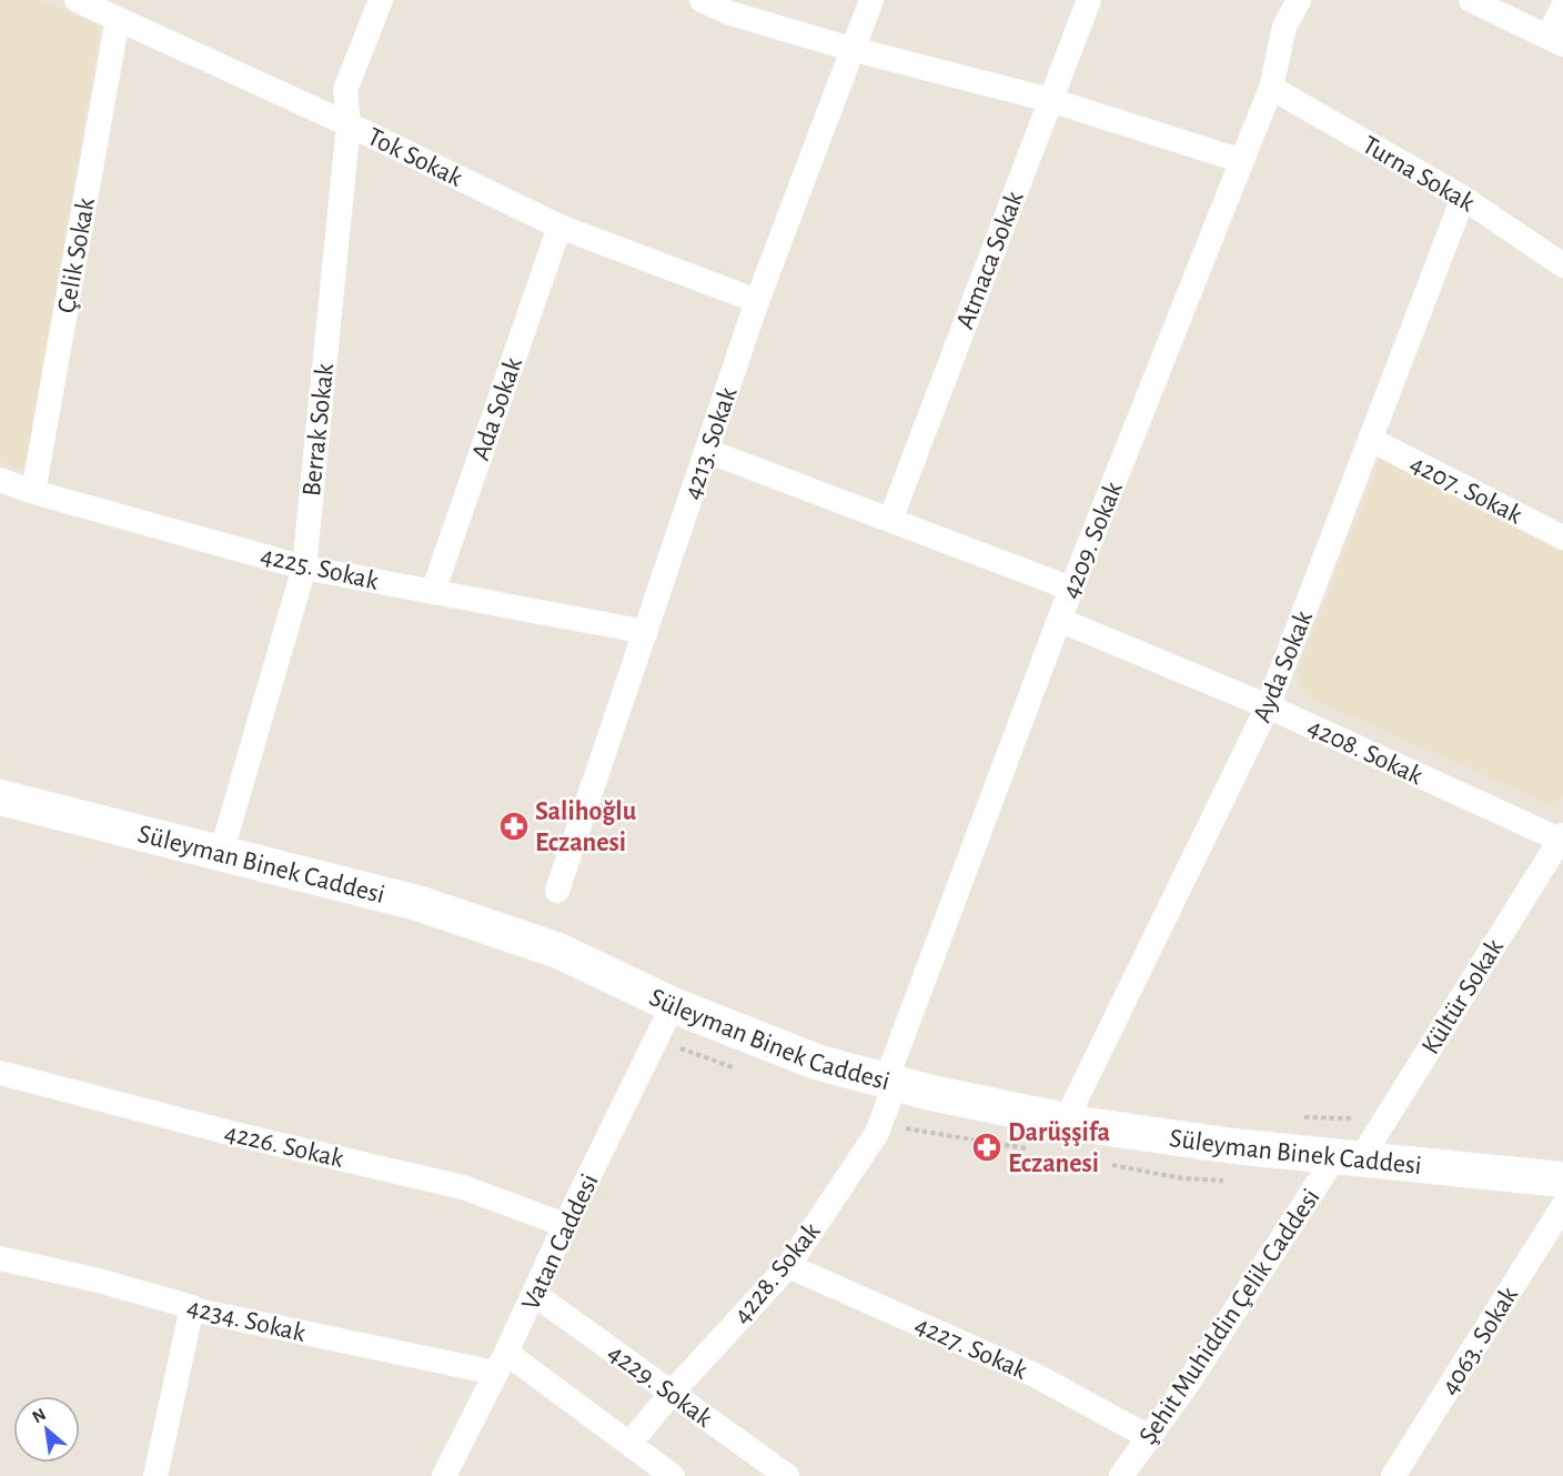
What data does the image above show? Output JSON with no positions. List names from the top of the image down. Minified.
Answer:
{"streets":{"street":["Tok Sokak","Turna Sokak","Çelik Sokak","Atmaca Sokak","Ada Sokak","Berrak Sokak","4213. Sokak","4207. Sokak","4209. Sokak","4225. Sokak","Ayda Sokak","4208. Sokak","Süleyman Binek Caddesi","Kültür Sokak","4226. Sokak","Vatan Caddesi","4228. Sokak","Şehit Muhiddin Çelik Caddesi","4234. Sokak","4063. Sokak","4227. Sokak","4229. Sokak"]},"crossings":[["Tok Sokak","Çelik Sokak"],["Tok Sokak","Ada Sokak"],["Tok Sokak","Berrak Sokak"],["Tok Sokak","4213. Sokak"],["Turna Sokak","4209. Sokak"],["Turna Sokak","Ayda Sokak"],["Çelik Sokak","4225. Sokak"],["Ada Sokak","4225. Sokak"],["Berrak Sokak","4225. Sokak"],["Berrak Sokak","Süleyman Binek Caddesi"],["4213. Sokak","4225. Sokak"],["4207. Sokak","Ayda Sokak"],["4209. Sokak","4208. Sokak"],["4209. Sokak","Süleyman Binek Caddesi"],["4209. Sokak","4228. Sokak"],["Ayda Sokak","4208. Sokak"],["Ayda Sokak","Süleyman Binek Caddesi"],["4208. Sokak","Kültür Sokak"],["Süleyman Binek Caddesi","Kültür Sokak"],["Süleyman Binek Caddesi","Vatan Caddesi"],["Süleyman Binek Caddesi","4228. Sokak"],["Süleyman Binek Caddesi","Şehit Muhiddin Çelik Caddesi"],["Kültür Sokak","Şehit Muhiddin Çelik Caddesi"],["4226. Sokak","Vatan Caddesi"],["Vatan Caddesi","4234. Sokak"],["Vatan Caddesi","4229. Sokak"],["4228. Sokak","4227. Sokak"],["4228. Sokak","4229. Sokak"],["Şehit Muhiddin Çelik Caddesi","4227. Sokak"]],"places":{"pharmacy":["Salihoğlu Eczanesi","Darüşşifa Eczanesi"]},"north":"top left"}
